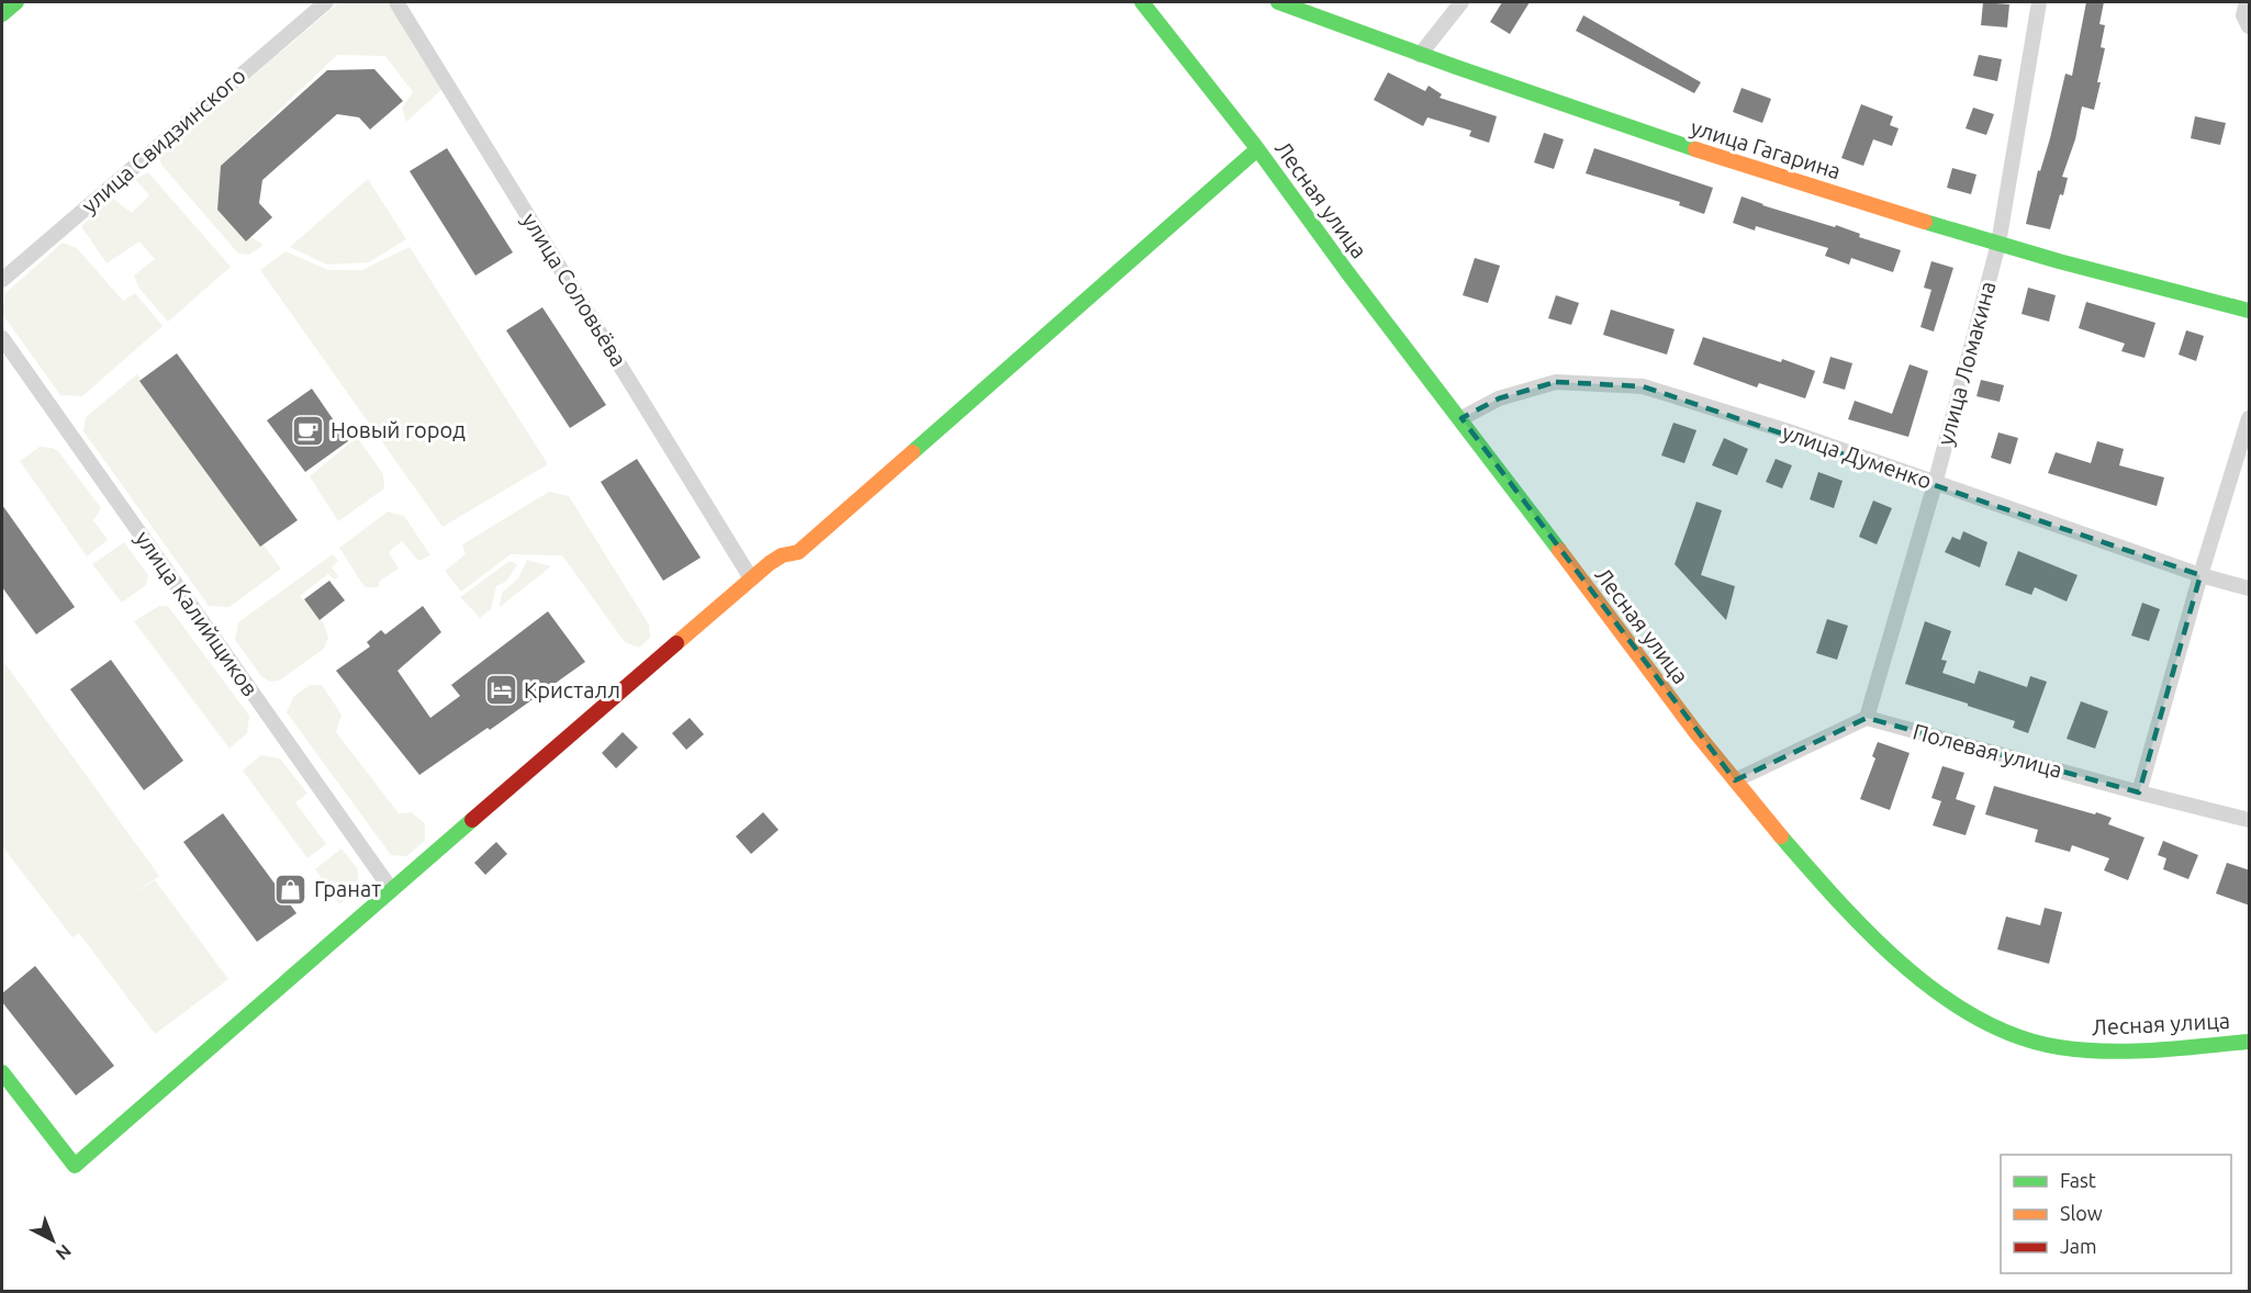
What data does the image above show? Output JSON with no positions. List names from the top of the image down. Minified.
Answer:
{"streets":{"street":["улица Свидзинского","улица Гагарина","Лесная улица","улица Соловьёва","улица Ломакина","улица Думенко","улица Калийщиков","Полевая улица"]},"crossings":[["улица Гагарина","улица Ломакина"],["Лесная улица","улица Думенко"],["улица Ломакина","улица Думенко"],["улица Ломакина","Полевая улица"]],"places":{"cafe":["Новый город"],"hotel":["Кристалл"],"shop":["Гранат"]},"legend":["Fast","Slow","Jam"],"north":"bottom right"}
